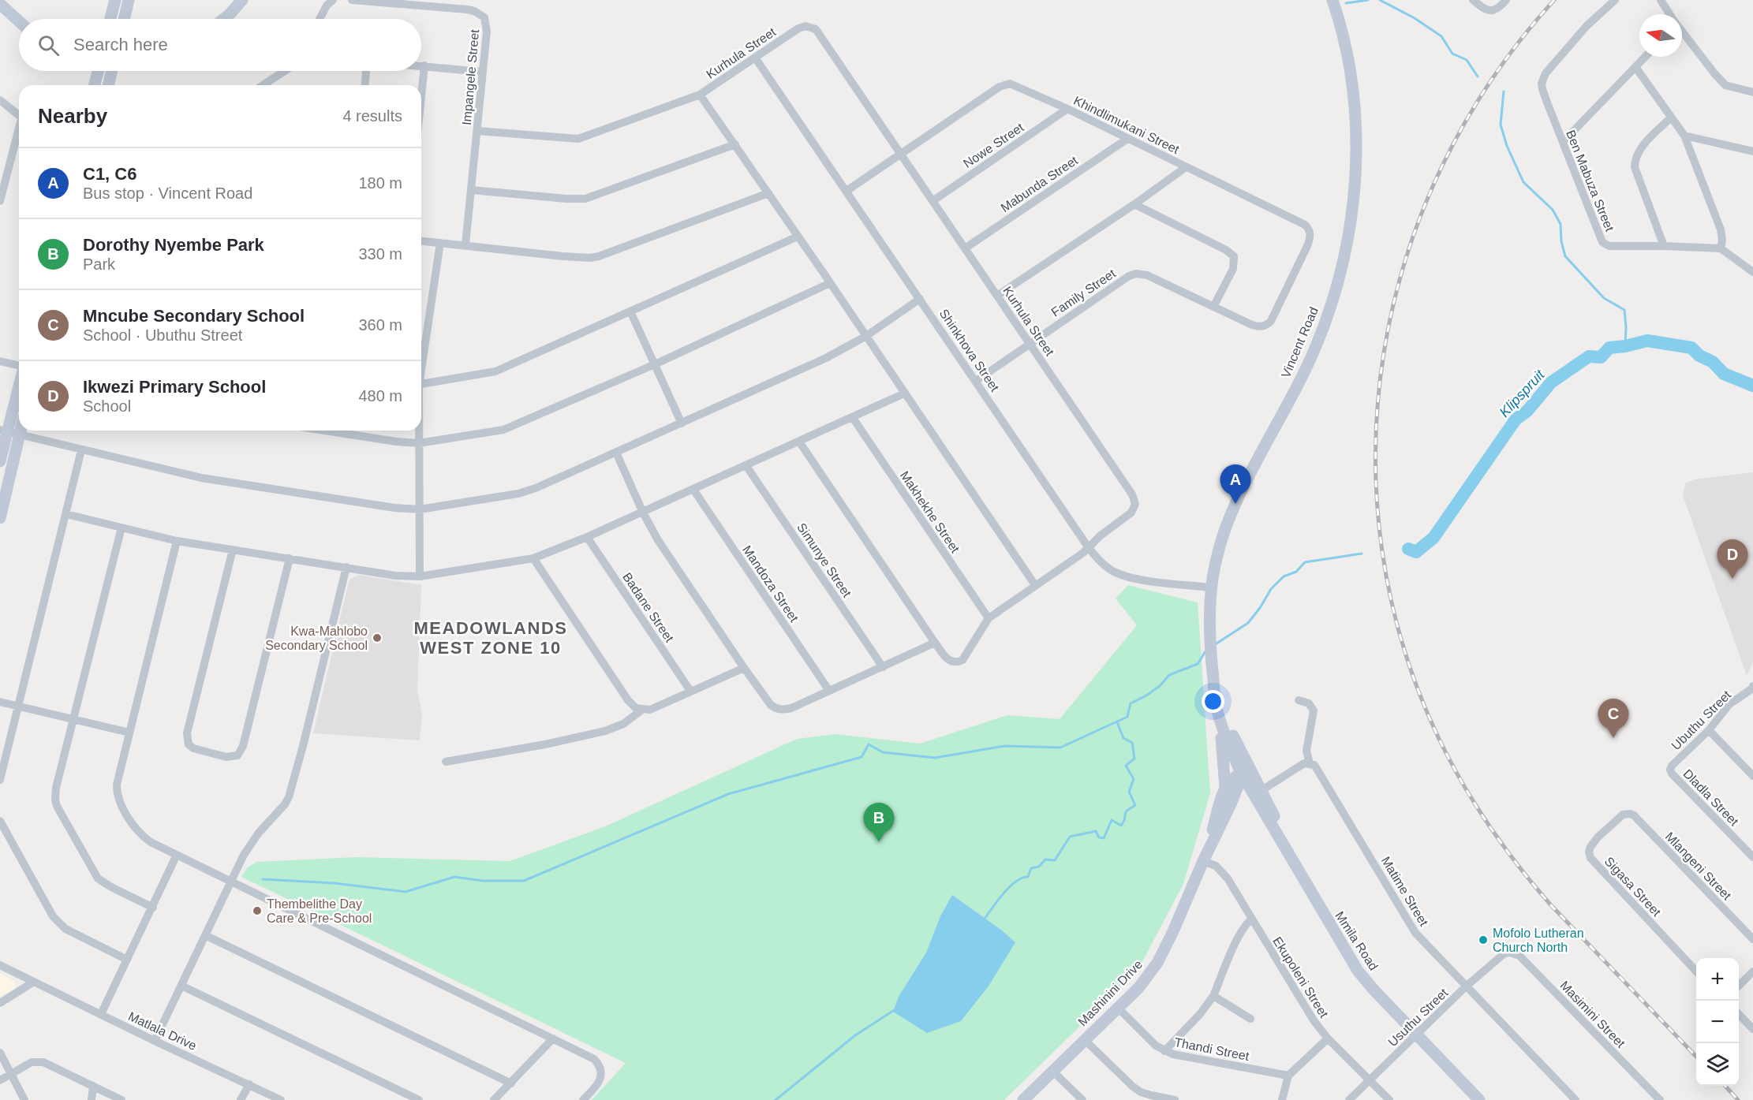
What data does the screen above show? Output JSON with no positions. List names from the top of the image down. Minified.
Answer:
{"streets":{"main road":["Vincent Road","Mmila Road","Mashinini Drive"],"street":["Kurhula Street","Impangele Street","Khindlimukani Street","Nowe Street","Ben Mabuza Street","Mabunda Street","Family Street","Shinkhova Street","Makhekhe Street","Simunye Street","Mandoza Street","Badane Street","Ubuthu Street","Dladla Street","Mlangeni Street","Sigasa Street","Matime Street","Ekupoleni Street","Masimini Street","Usuthu Street","Matlala Drive","Thandi Street"]},"crossings":[["Kurhula Street","Impangele Street"],["Kurhula Street","Khindlimukani Street"],["Kurhula Street","Nowe Street"],["Kurhula Street","Mabunda Street"],["Kurhula Street","Family Street"],["Kurhula Street","Shinkhova Street"],["Kurhula Street","Makhekhe Street"],["Khindlimukani Street","Nowe Street"],["Khindlimukani Street","Mabunda Street"],["Khindlimukani Street","Family Street"],["Khindlimukani Street","Shinkhova Street"],["Family Street","Shinkhova Street"],["Vincent Road","Shinkhova Street"],["Vincent Road","Mmila Road"],["Vincent Road","Mashinini Drive"],["Ubuthu Street","Dladla Street"],["Mlangeni Street","Sigasa Street"],["Matime Street","Usuthu Street"],["Mmila Road","Mashinini Drive"],["Mmila Road","Usuthu Street"],["Ekupoleni Street","Mashinini Drive"],["Ekupoleni Street","Usuthu Street"],["Mashinini Drive","Thandi Street"],["Masimini Street","Usuthu Street"]],"districts":["MEADOWLANDS WEST ZONE 10"],"water":["Klipspruit"],"places":["Kwa-Mahlobo Secondary School","Thembelithe Day Care & Pre-School","Mofolo Lutheran Church North"],"north":"left","page":{"search":"Search here","heading":["Nearby","4 results"],"list":[{"mark":"A","name":"C1, C6","note":"Bus stop · Vincent Road","value":"180 m"},{"mark":"B","name":"Dorothy Nyembe Park","note":"Park","value":"330 m"},{"mark":"C","name":"Mncube Secondary School","note":"School · Ubuthu Street","value":"360 m"},{"mark":"D","name":"Ikwezi Primary School","note":"School","value":"480 m"}],"pins":["A","D","C","B"],"map_buttons":["+","−"]}}
